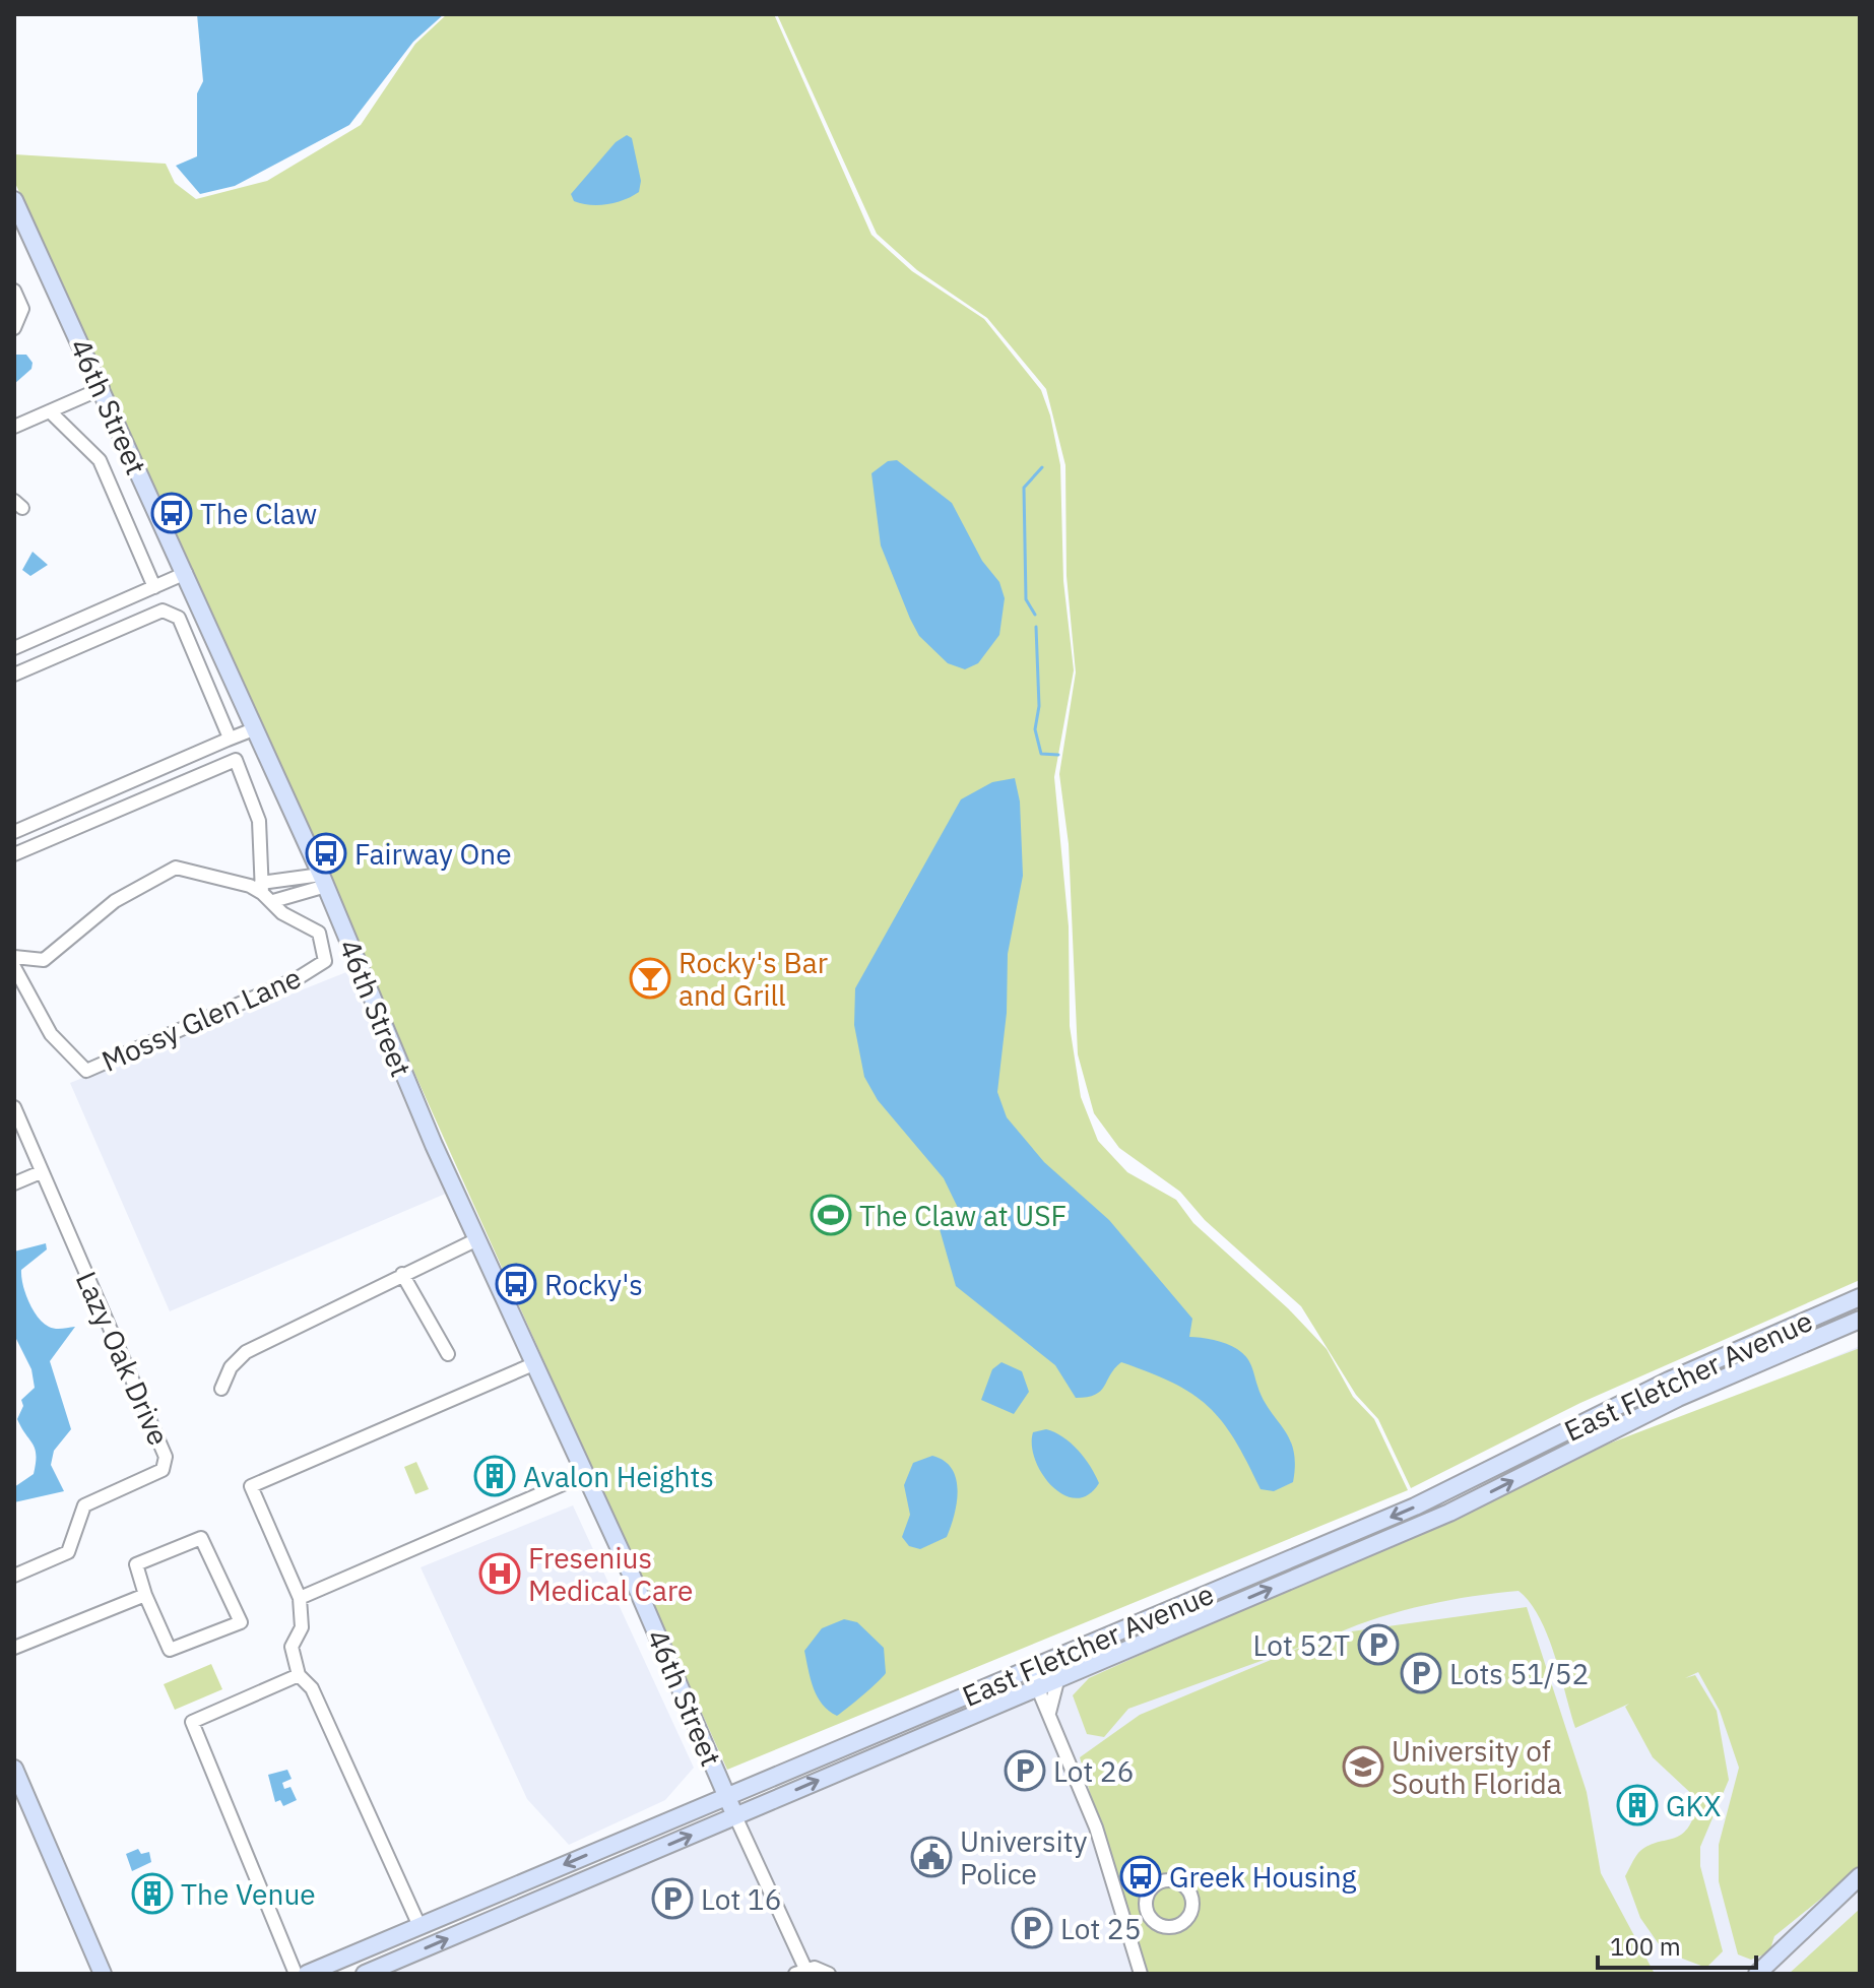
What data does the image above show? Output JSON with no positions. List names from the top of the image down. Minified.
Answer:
{"streets":{"main road":["46th Street","East Fletcher Avenue"],"street":["Mossy Glen Lane","Lazy Oak Drive"]},"crossings":[["46th Street","East Fletcher Avenue"]],"places":{"bus stop":["The Claw","Fairway One","Rocky's","Greek Housing"],"bar":["Rocky's Bar and Grill"],"sports":["The Claw at USF"],"building":["Avalon Heights","GKX","The Venue"],"hospital":["Fresenius Medical Care"],"parking":["Lot 52T","Lots 51/52","Lot 26","Lot 16","Lot 25"],"school or university":["University of South Florida"],"public building":["University Police"]},"scale_bar":"100 m"}
